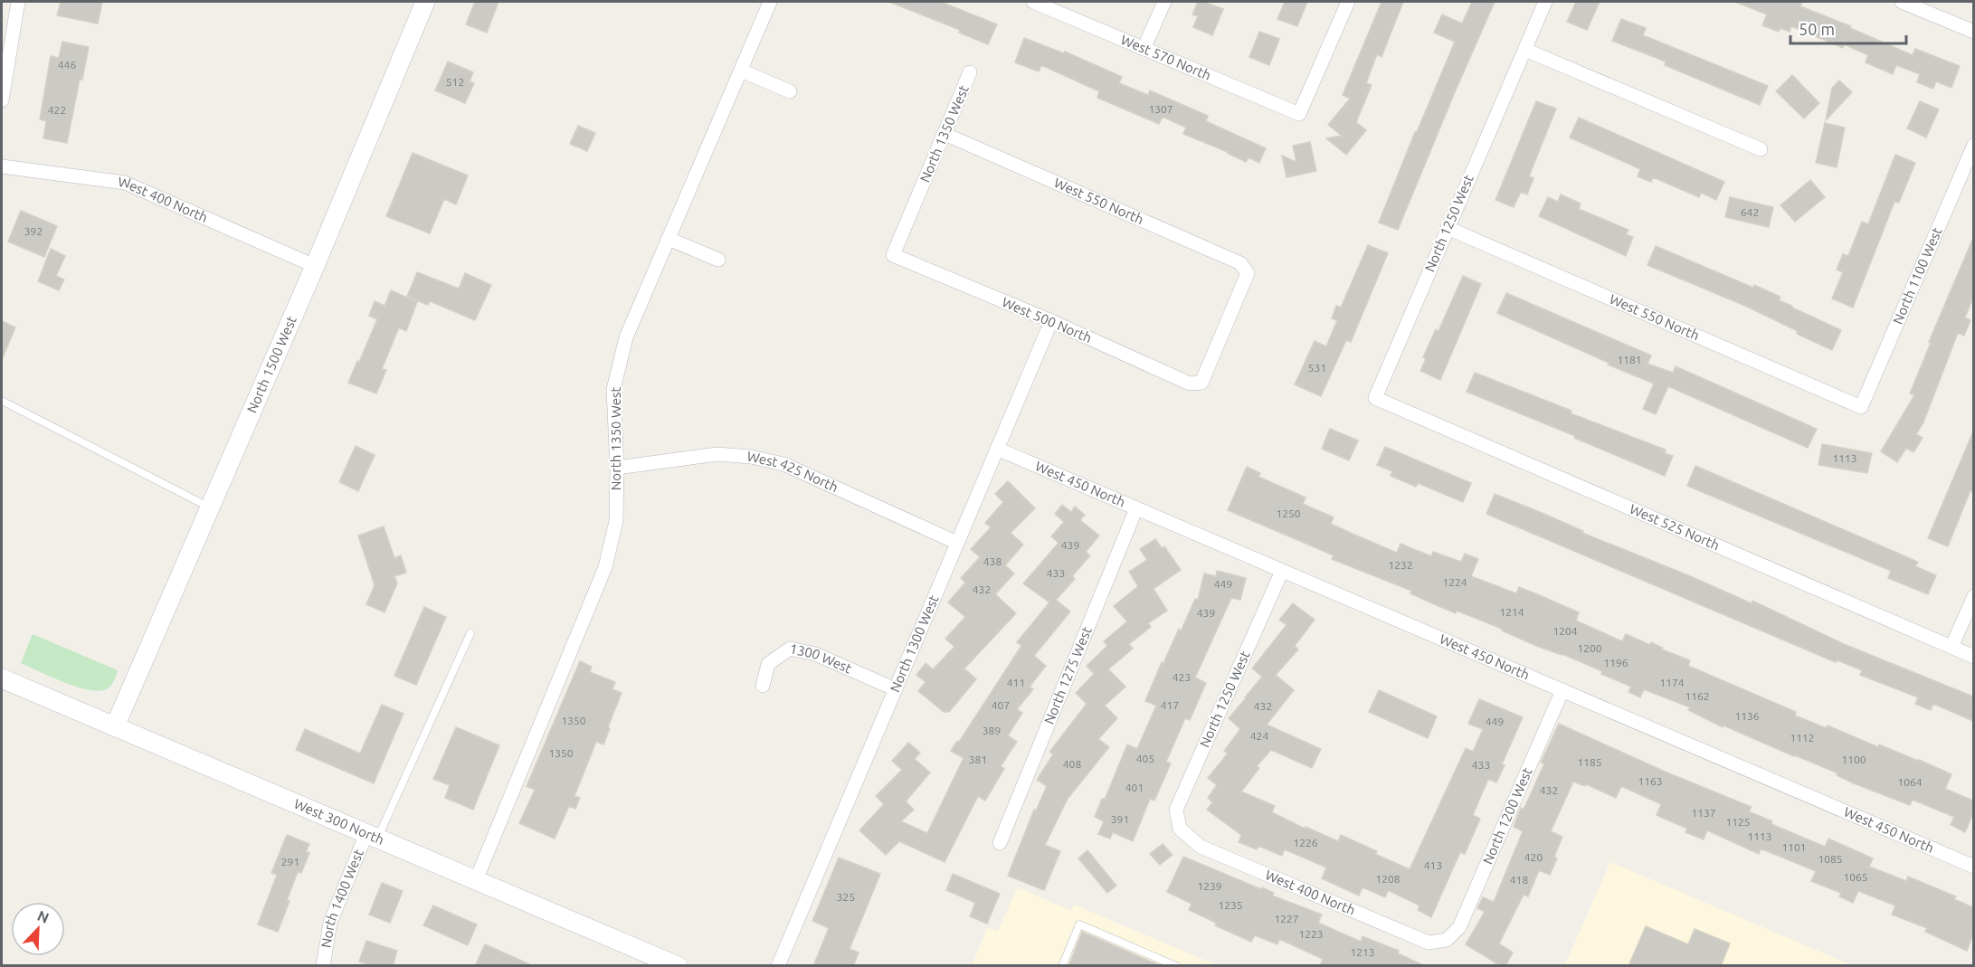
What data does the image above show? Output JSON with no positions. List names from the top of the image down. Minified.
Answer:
{"streets":{"street":["West 570 North","North 1350 West","West 400 North","West 550 North","North 1250 West","North 1100 West","West 500 North","North 1500 West","West 425 North","West 450 North","West 525 North","North 1300 West","1300 West","North 1275 West","North 1200 West","West 300 North","North 1400 West"]},"crossings":[["North 1350 West","West 550 North"],["North 1350 West","West 500 North"],["North 1350 West","West 425 North"],["North 1350 West","West 300 North"],["West 400 North","North 1250 West"],["West 400 North","North 1500 West"],["West 400 North","North 1200 West"],["West 550 North","North 1250 West"],["West 550 North","North 1100 West"],["West 550 North","West 500 North"],["North 1250 West","West 450 North"],["North 1250 West","West 525 North"],["West 500 North","North 1300 West"],["North 1500 West","West 300 North"],["West 425 North","North 1300 West"],["West 450 North","North 1300 West"],["West 450 North","North 1275 West"],["West 450 North","North 1200 West"],["North 1300 West","1300 West"],["West 300 North","North 1400 West"]],"house_numbers":["446","512","1307","422","642","392","1181","531","1113","1250","439","438","1232","433","1224","449","432","1214","439","1204","1200","1196","423","411","1174","1162","407","417","432","1136","1350","449","389","424","1112","1350","405","381","1100","1185","408","433","1163","1064","401","432","1137","391","1125","1113","1226","1101","420","1085","291","413","1065","1208","418","1239","325","1235","1227","1223","1213"],"scale_bar":"50 m","north":"top right"}
